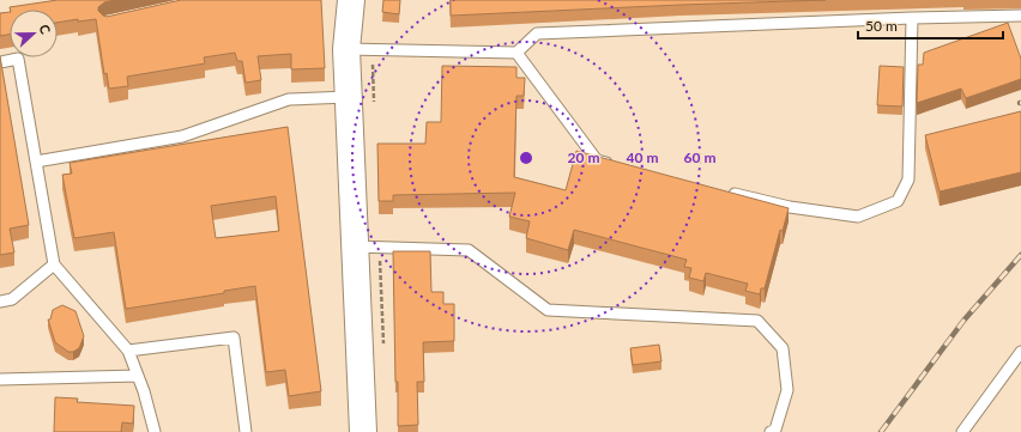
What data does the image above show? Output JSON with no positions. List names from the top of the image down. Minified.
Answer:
{"scale_bar":"50 m","north":"right","rings":["20 m","40 m","60 m"]}
